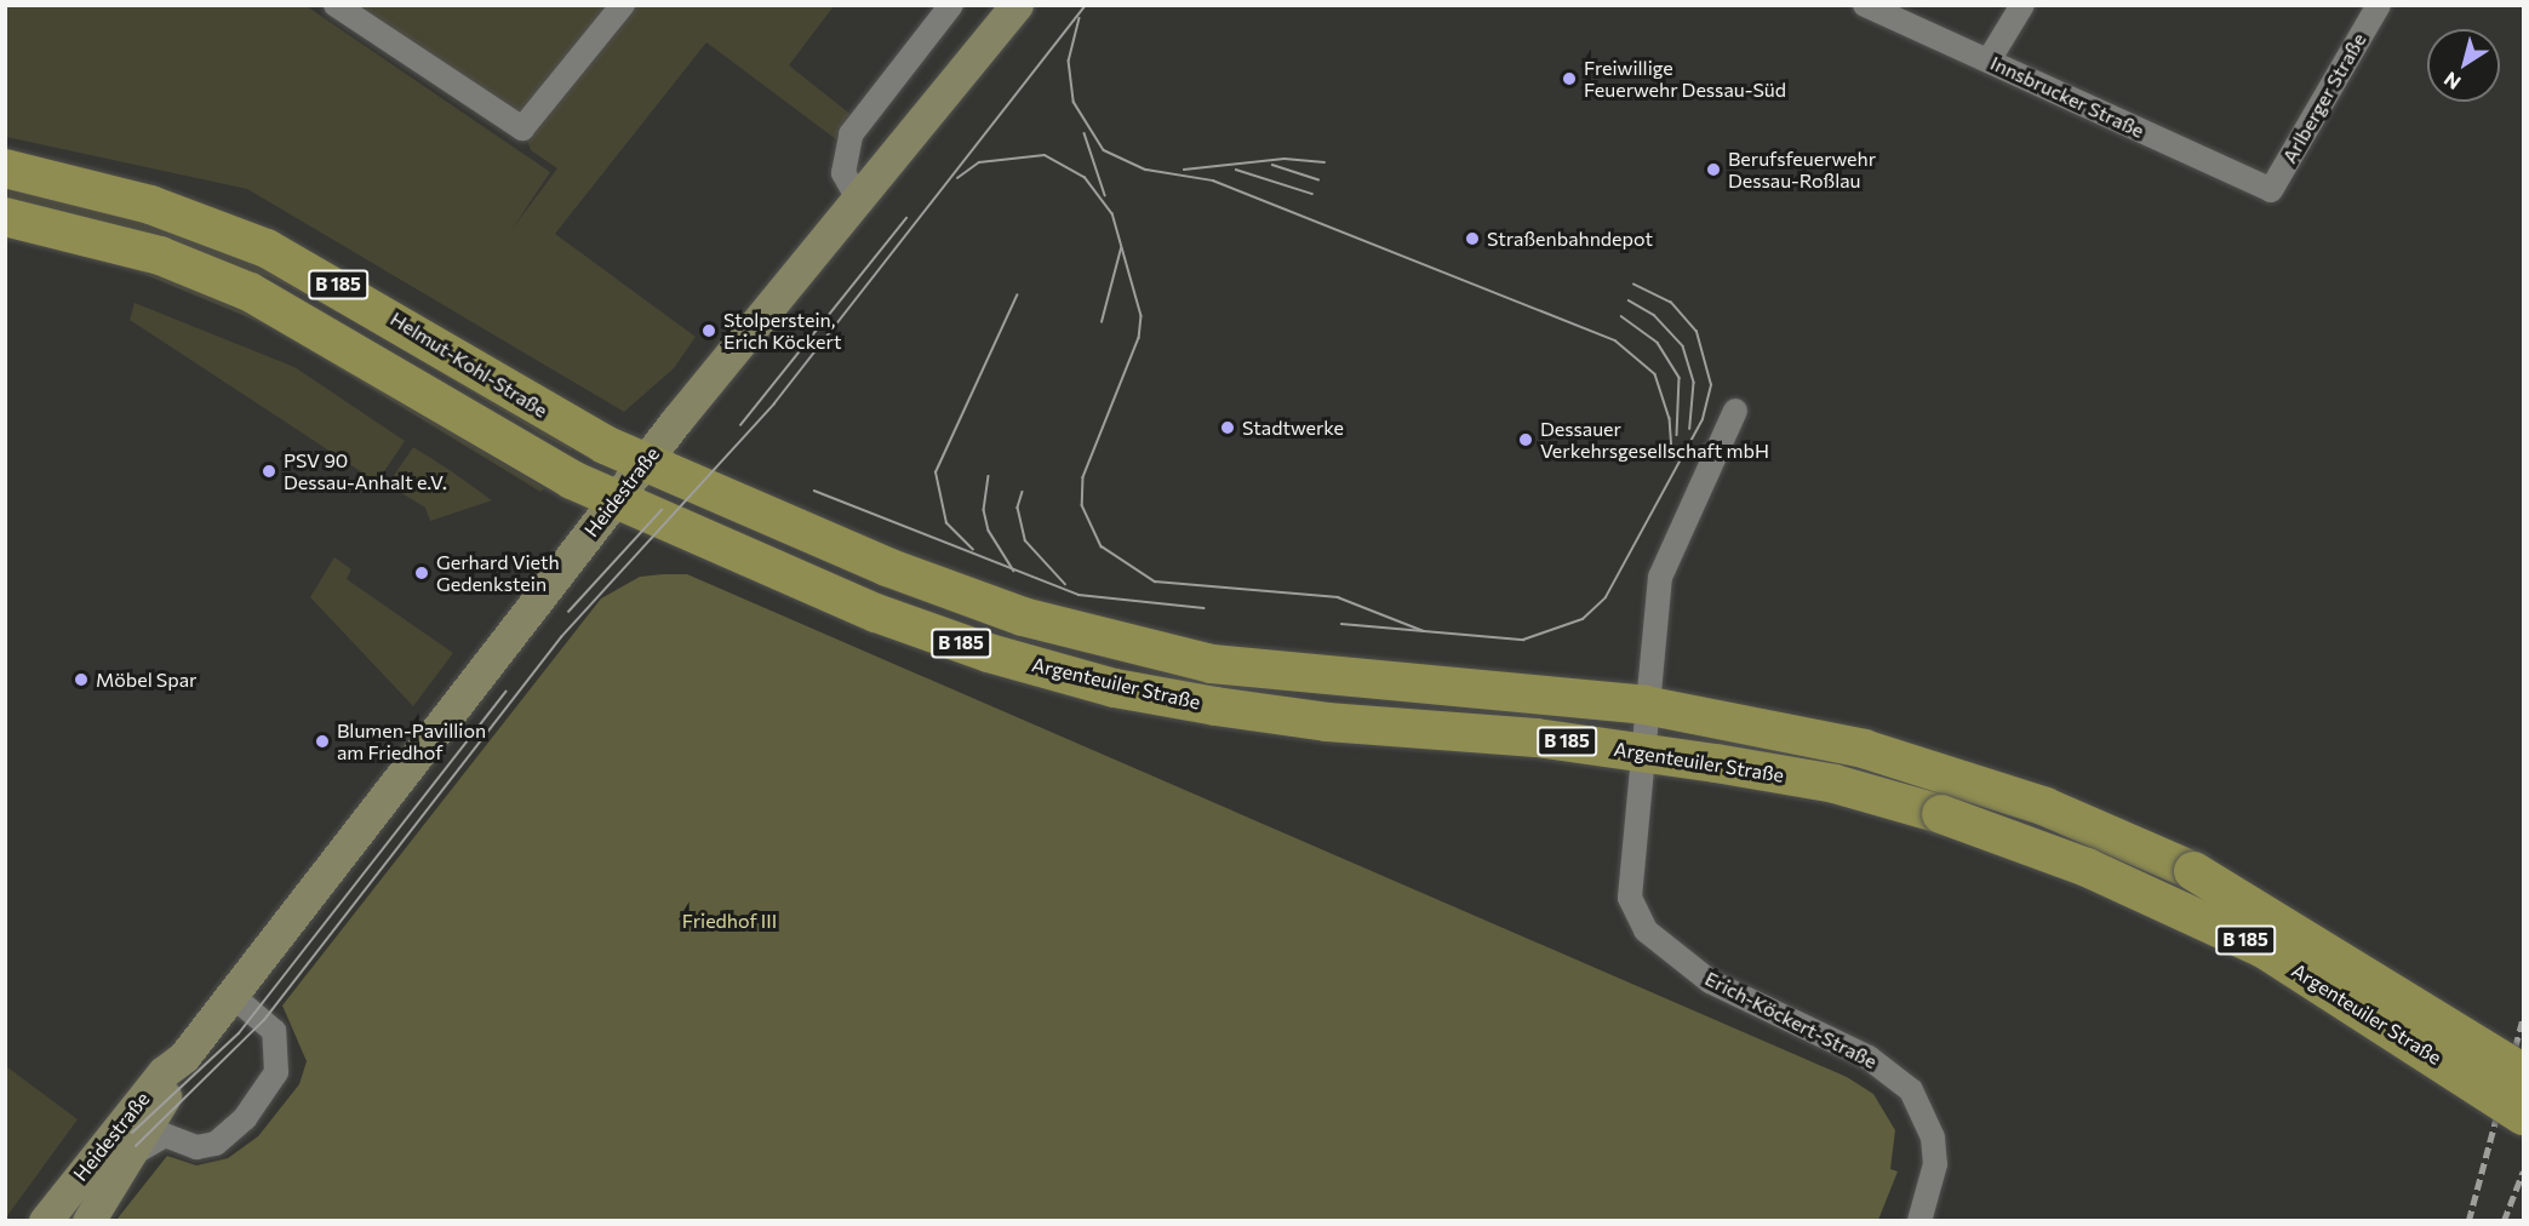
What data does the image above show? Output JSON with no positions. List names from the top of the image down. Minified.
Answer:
{"streets":{"main road":["B 185","Helmut-Kohl-Straße","Heidestraße","Argenteuiler Straße"],"street":["Innsbrucker Straße","Arlberger Straße","Erich-Köckert-Straße"]},"crossings":[["Innsbrucker Straße","Arlberger Straße"],["B 185","Heidestraße"],["B 185","Argenteuiler Straße"],["Helmut-Kohl-Straße","Heidestraße"],["Helmut-Kohl-Straße","Argenteuiler Straße"],["Heidestraße","Argenteuiler Straße"],["Argenteuiler Straße","Erich-Köckert-Straße"]],"parks":["Friedhof III"],"places":["Freiwillige Feuerwehr Dessau-Süd","Berufsfeuerwehr Dessau-Roßlau","Straßenbahndepot","Stolperstein, Erich Köckert","Stadtwerke","Dessauer Verkehrsgesellschaft mbH","PSV 90 Dessau-Anhalt e.V.","Gerhard Vieth Gedenkstein","Möbel Spar","Blumen-Pavillion am Friedhof"],"north":"bottom left"}
